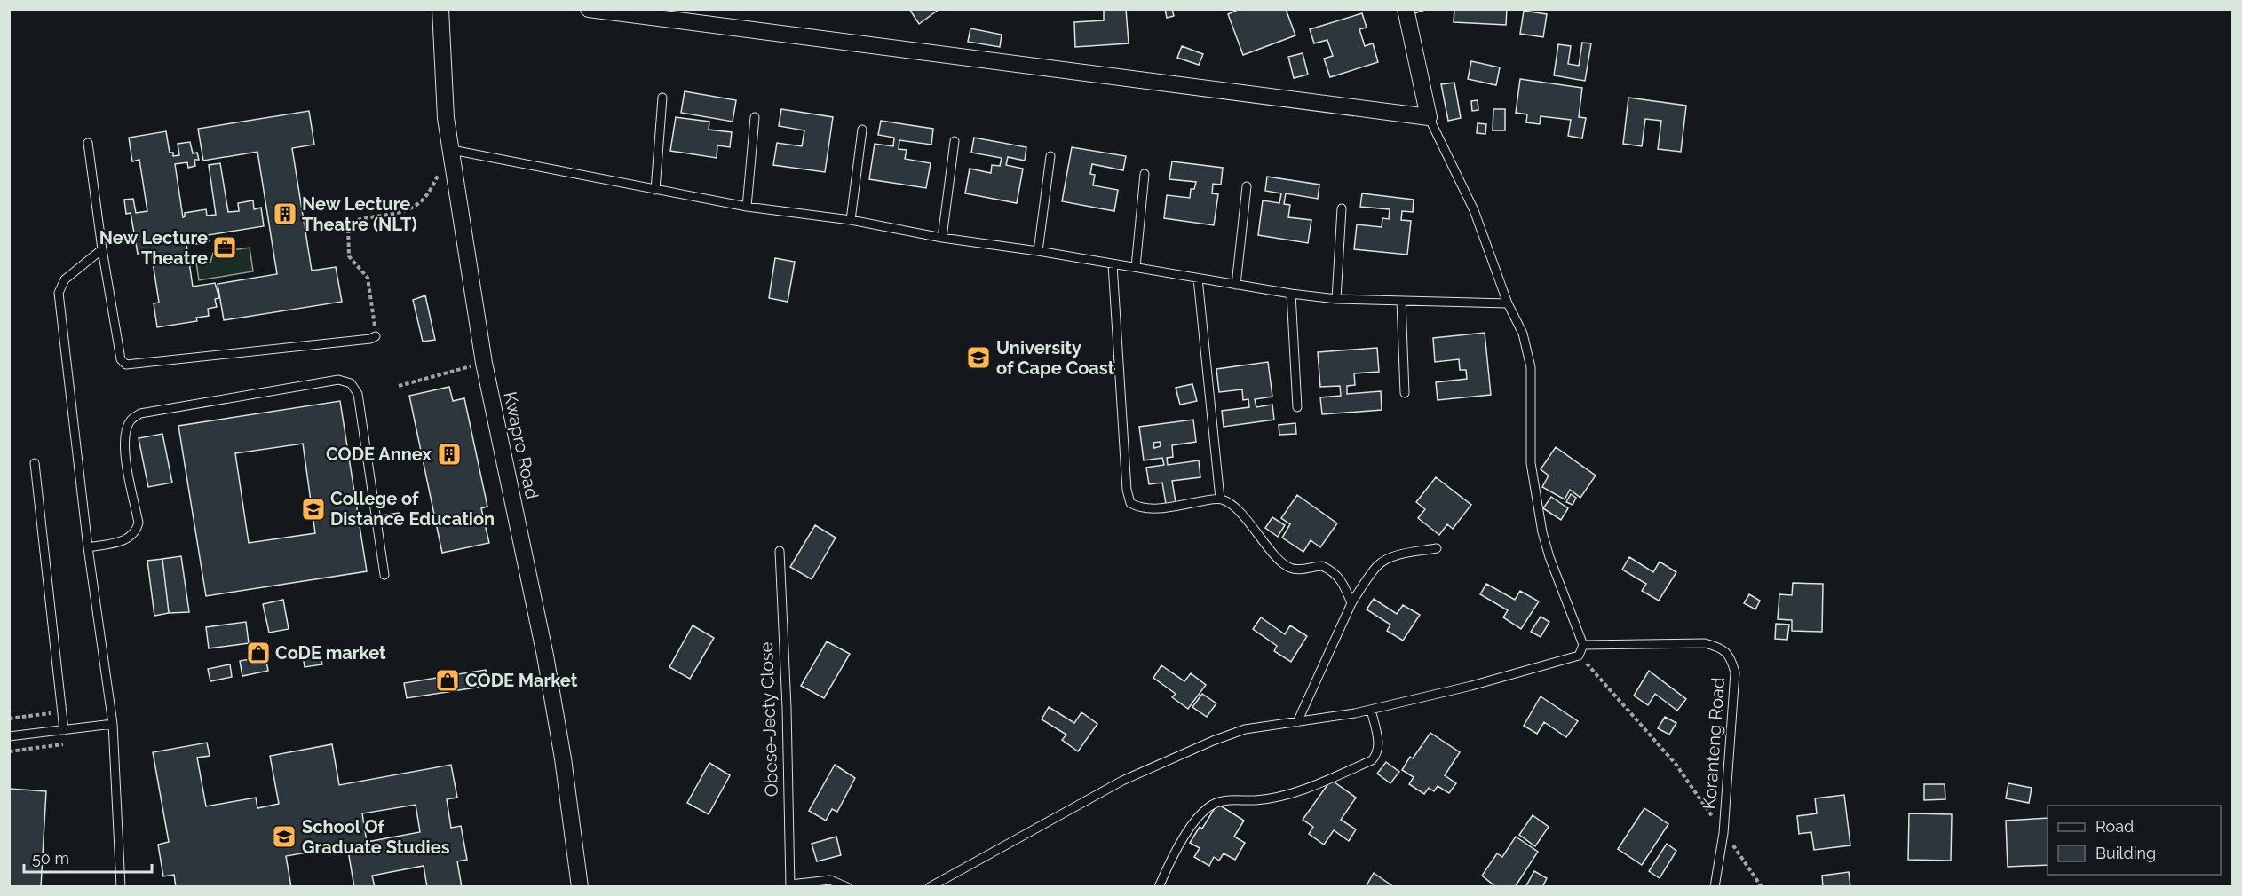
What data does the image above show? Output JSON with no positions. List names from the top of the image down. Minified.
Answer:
{"streets":{"street":["Kwapro Road"],"lane":["Obese-Jecty Close","Koranteng Road"]},"places":{"building":["New Lecture Theatre (NLT)","CODE Annex"],"office":["New Lecture Theatre"],"school or university":["University of Cape Coast","College of Distance Education","School Of Graduate Studies"],"shop":["CoDE market","CODE Market"]},"legend":["Road","Building"],"scale_bar":"50 m"}
